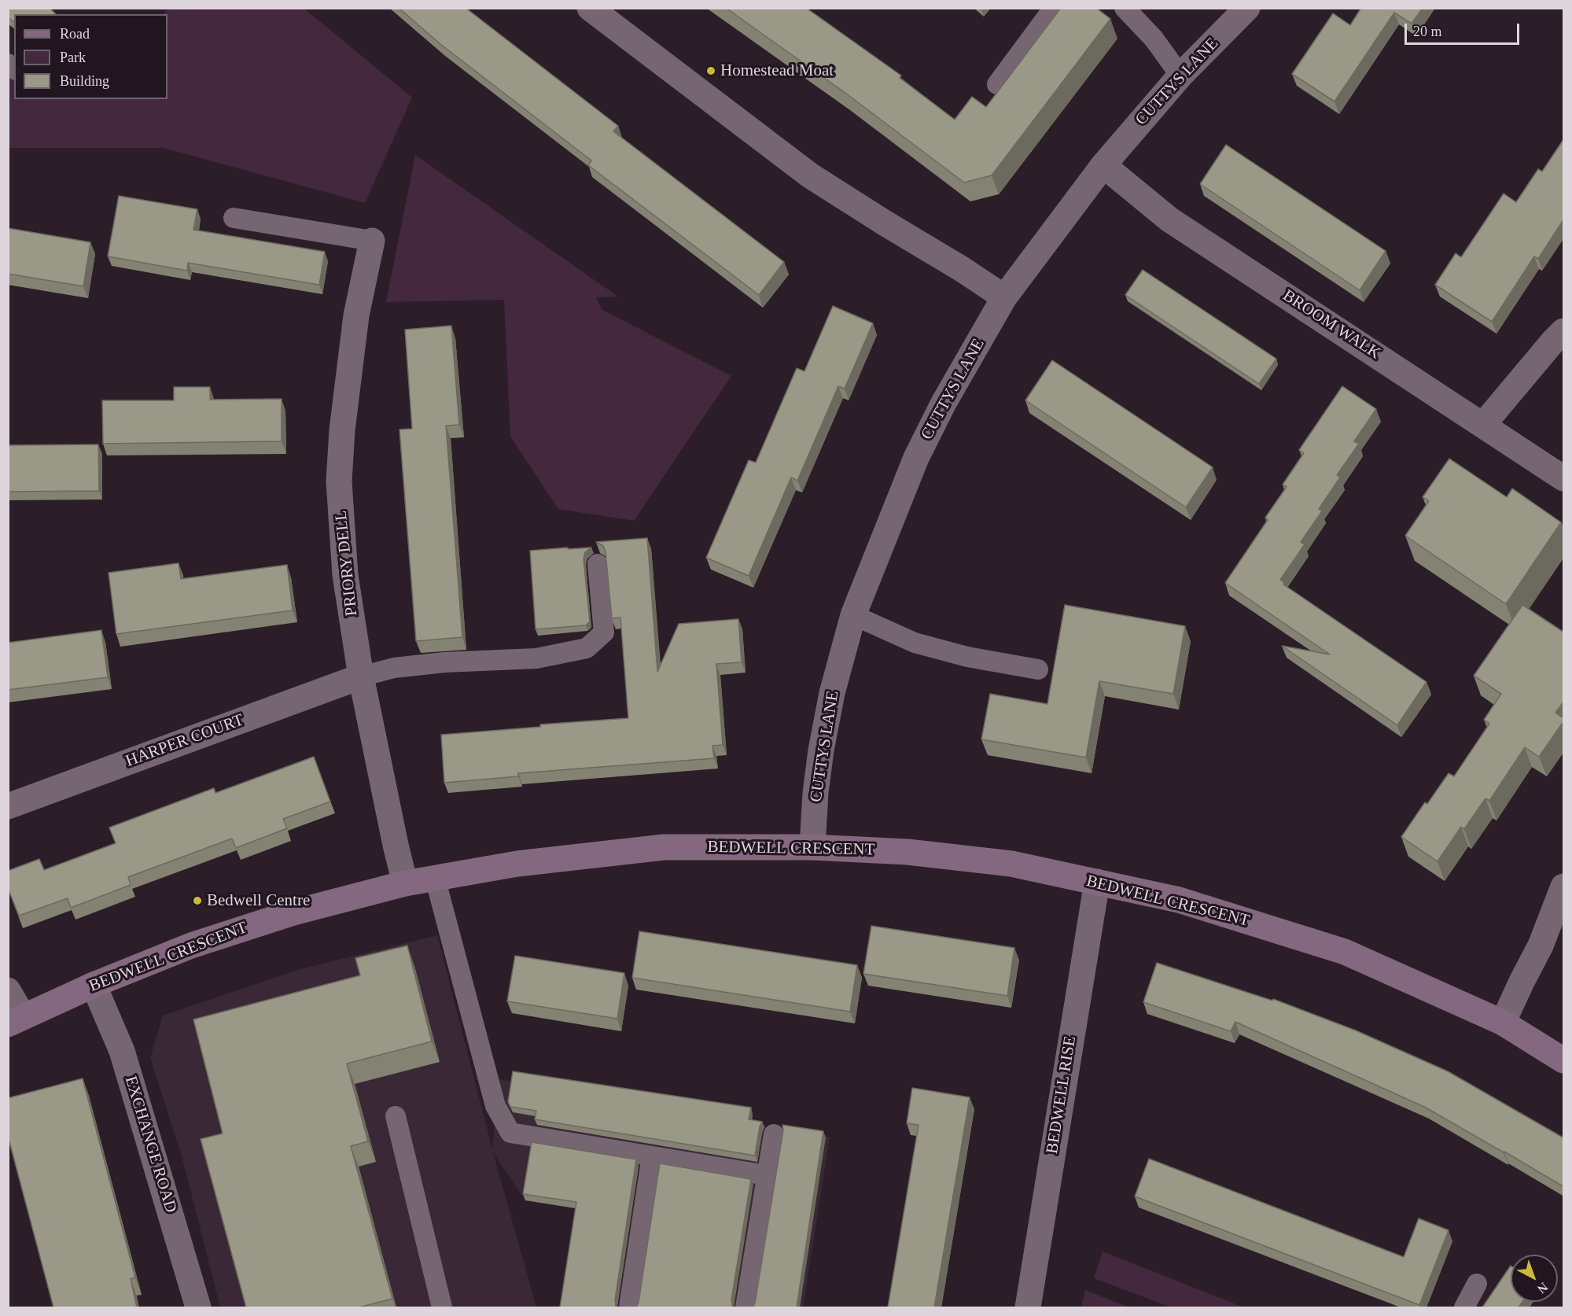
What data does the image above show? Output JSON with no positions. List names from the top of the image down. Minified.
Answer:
{"streets":{"street":["CUTTYS LANE","BROOM WALK","PRIORY DELL","HARPER COURT","BEDWELL CRESCENT","BEDWELL RISE","EXCHANGE ROAD"]},"crossings":[["CUTTYS LANE","BROOM WALK"],["CUTTYS LANE","BEDWELL CRESCENT"],["PRIORY DELL","HARPER COURT"],["PRIORY DELL","BEDWELL CRESCENT"],["BEDWELL CRESCENT","BEDWELL RISE"],["BEDWELL CRESCENT","EXCHANGE ROAD"]],"places":["Homestead Moat","Bedwell Centre"],"legend":["Road","Park","Building"],"scale_bar":"20 m","north":"bottom right"}
